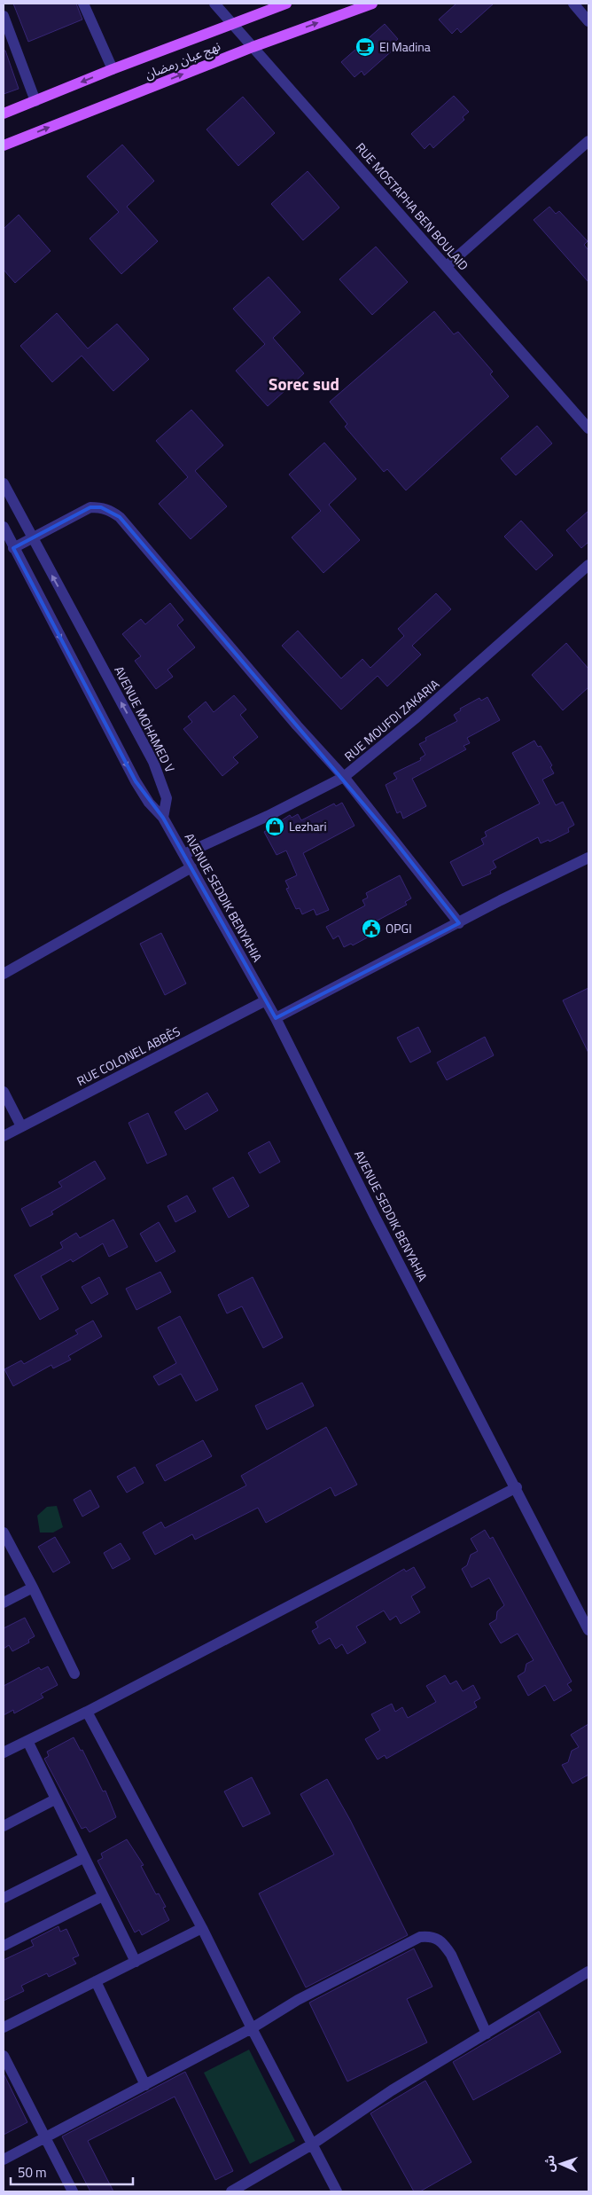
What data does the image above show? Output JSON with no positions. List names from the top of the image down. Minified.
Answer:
{"streets":{"main road":["نهج عبان رمضان"],"street":["RUE MOSTAPHA BEN BOULAID","AVENUE MOHAMED V","RUE MOUFDI ZAKARIA","AVENUE SEDDIK BENYAHIA","RUE COLONEL ABBÈS"]},"crossings":[["نهج عبان رمضان","RUE MOSTAPHA BEN BOULAID"],["AVENUE MOHAMED V","AVENUE SEDDIK BENYAHIA"],["RUE MOUFDI ZAKARIA","AVENUE SEDDIK BENYAHIA"],["AVENUE SEDDIK BENYAHIA","RUE COLONEL ABBÈS"]],"districts":["Sorec sud"],"places":{"cafe":["El Madina"],"shop":["Lezhari"],"public building":["OPGI"]},"scale_bar":"50 m","north":"left"}
